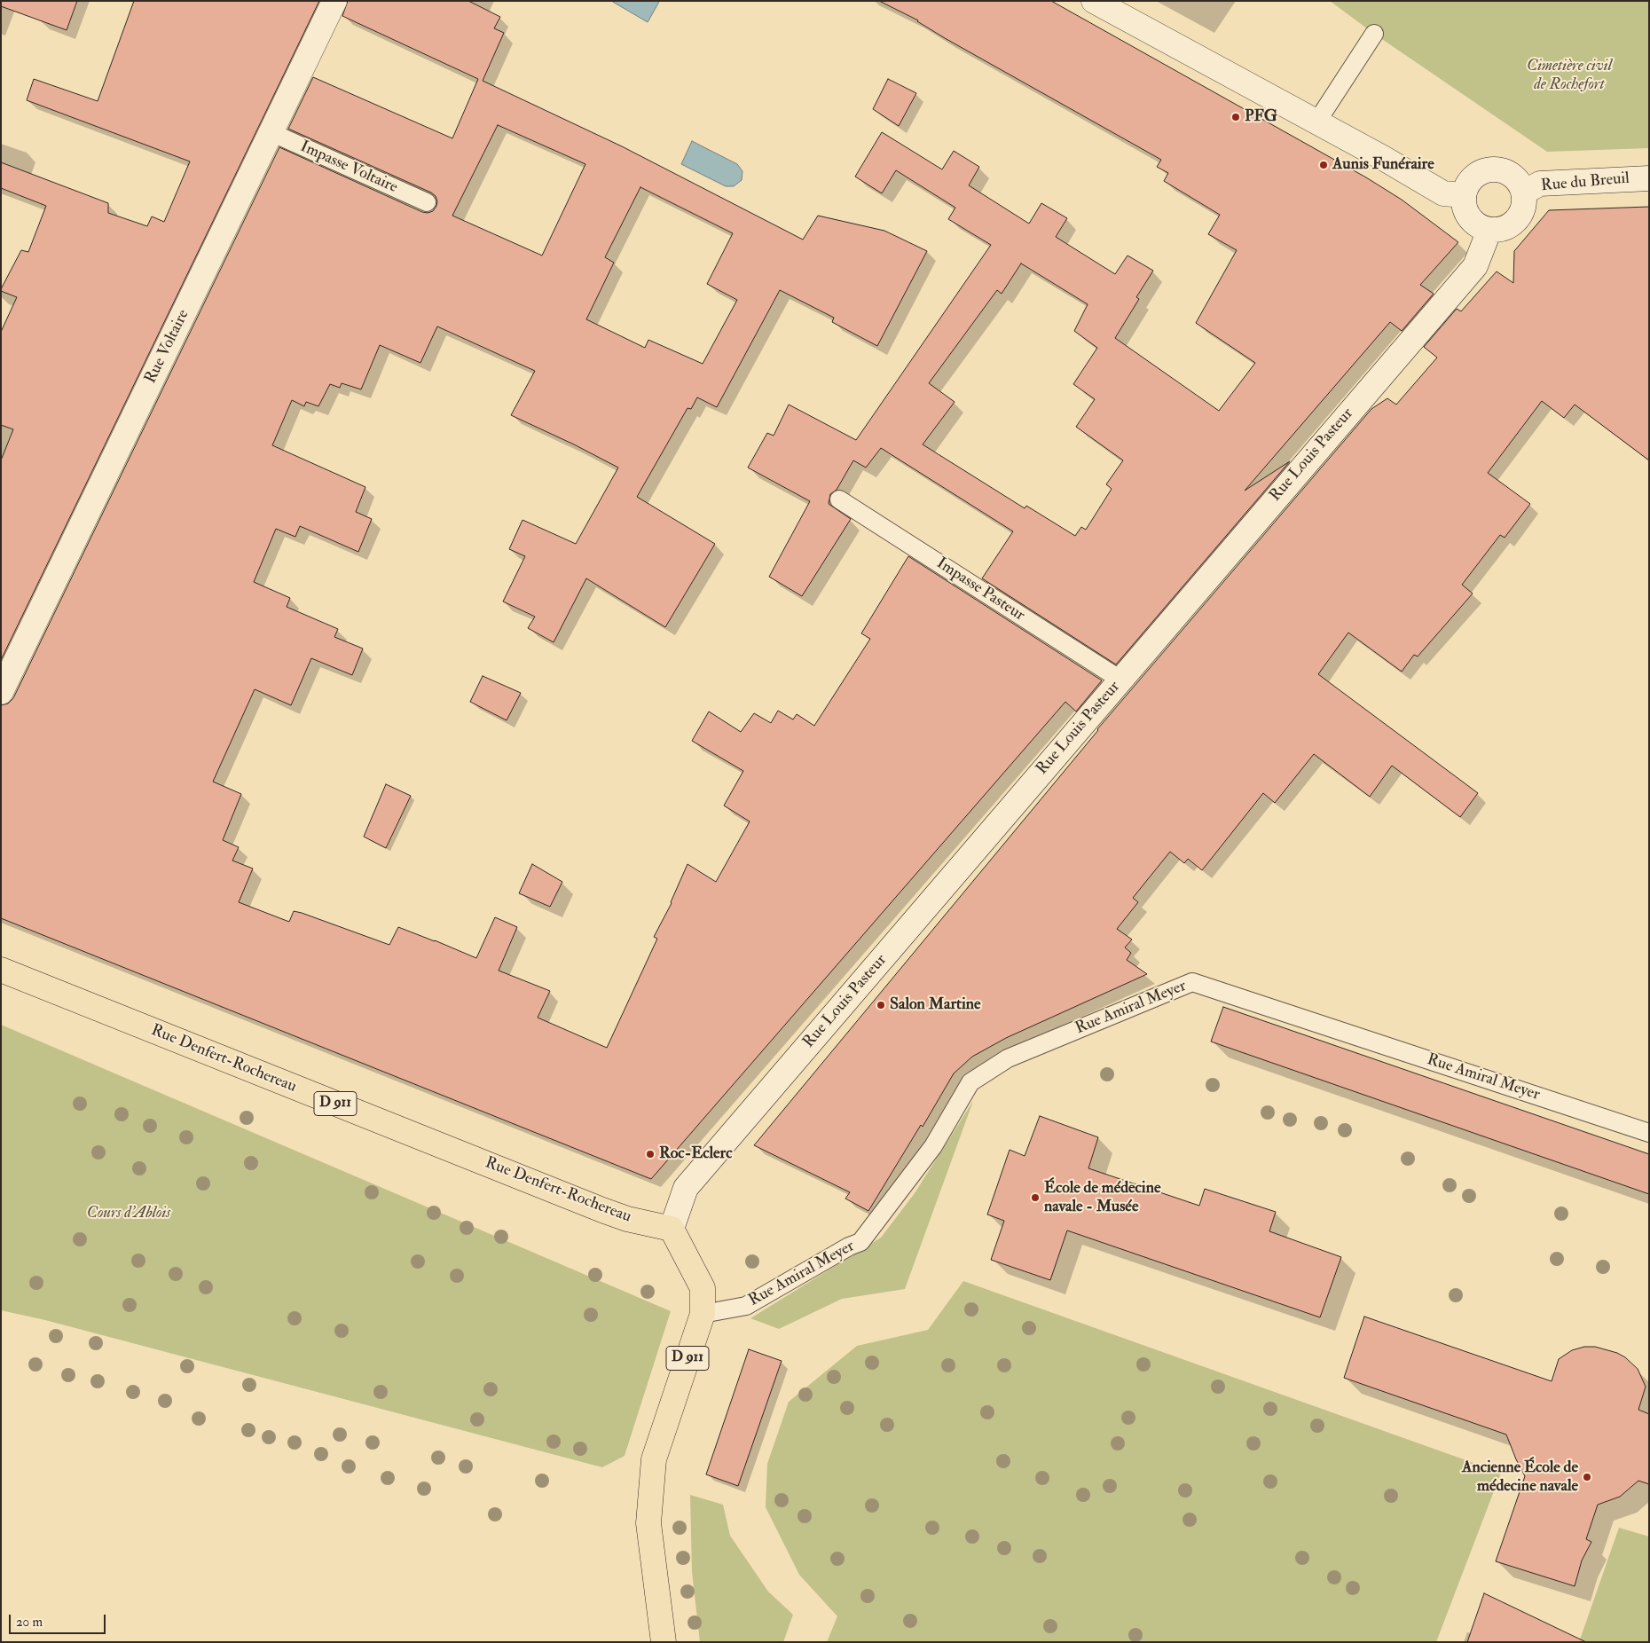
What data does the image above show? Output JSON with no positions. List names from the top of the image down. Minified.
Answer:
{"streets":{"main road":["Rue Denfert-Rochereau","D 911"],"street":["Rue du Breuil","Rue Voltaire","Rue Louis Pasteur"],"lane":["Impasse Voltaire","Impasse Pasteur","Rue Amiral Meyer"]},"crossings":[["Impasse Voltaire","Rue Voltaire"],["Rue du Breuil","Rue Louis Pasteur"],["Rue Louis Pasteur","Impasse Pasteur"],["Rue Louis Pasteur","Rue Denfert-Rochereau"],["Rue Louis Pasteur","D 911"],["Rue Amiral Meyer","D 911"],["Rue Denfert-Rochereau","D 911"]],"parks":["Cimetière civil de Rochefort","Cours d'Ablois"],"places":["PFG","Aunis Funéraire","Salon Martine","Roc-Eclerc","École de médecine navale - Musée","Ancienne École de médecine navale"],"scale_bar":"20 m"}
